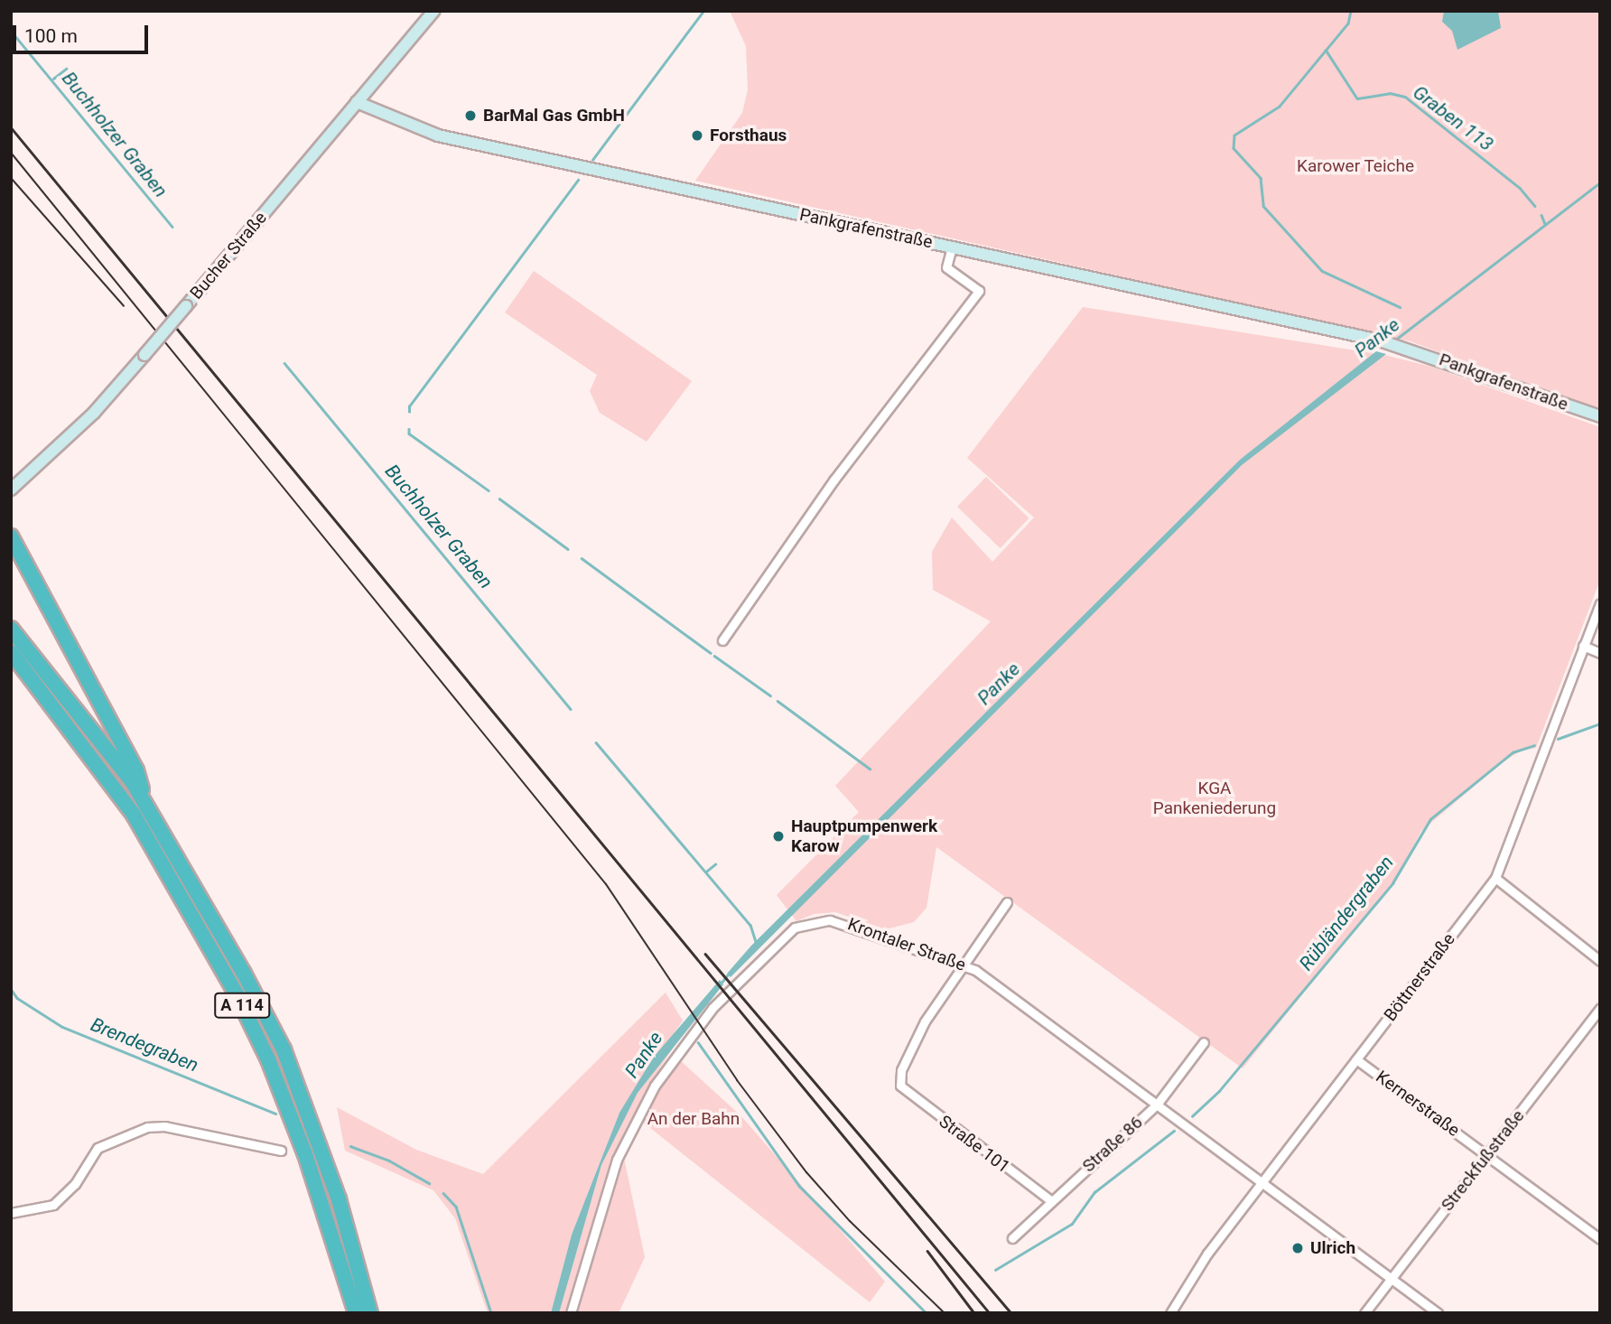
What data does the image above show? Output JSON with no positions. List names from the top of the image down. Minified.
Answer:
{"streets":{"highway":["A 114"],"main road":["Pankgrafenstraße","Bucher Straße"],"street":["Krontaler Straße","Böttnerstraße","Kernerstraße","Straße 101","Straße 86","Streckfußstraße"]},"crossings":[["Pankgrafenstraße","Bucher Straße"],["Krontaler Straße","Böttnerstraße"],["Krontaler Straße","Straße 101"],["Krontaler Straße","Straße 86"],["Krontaler Straße","Streckfußstraße"],["Böttnerstraße","Kernerstraße"],["Kernerstraße","Streckfußstraße"],["Straße 101","Straße 86"]],"water":["Graben 113","Buchholzer Graben","Panke","Rübländergraben","Brendegraben"],"parks":["Karower Teiche","KGA Pankeniederung","An der Bahn"],"places":["BarMal Gas GmbH","Forsthaus","Hauptpumpenwerk Karow","Ulrich"],"scale_bar":"100 m"}
